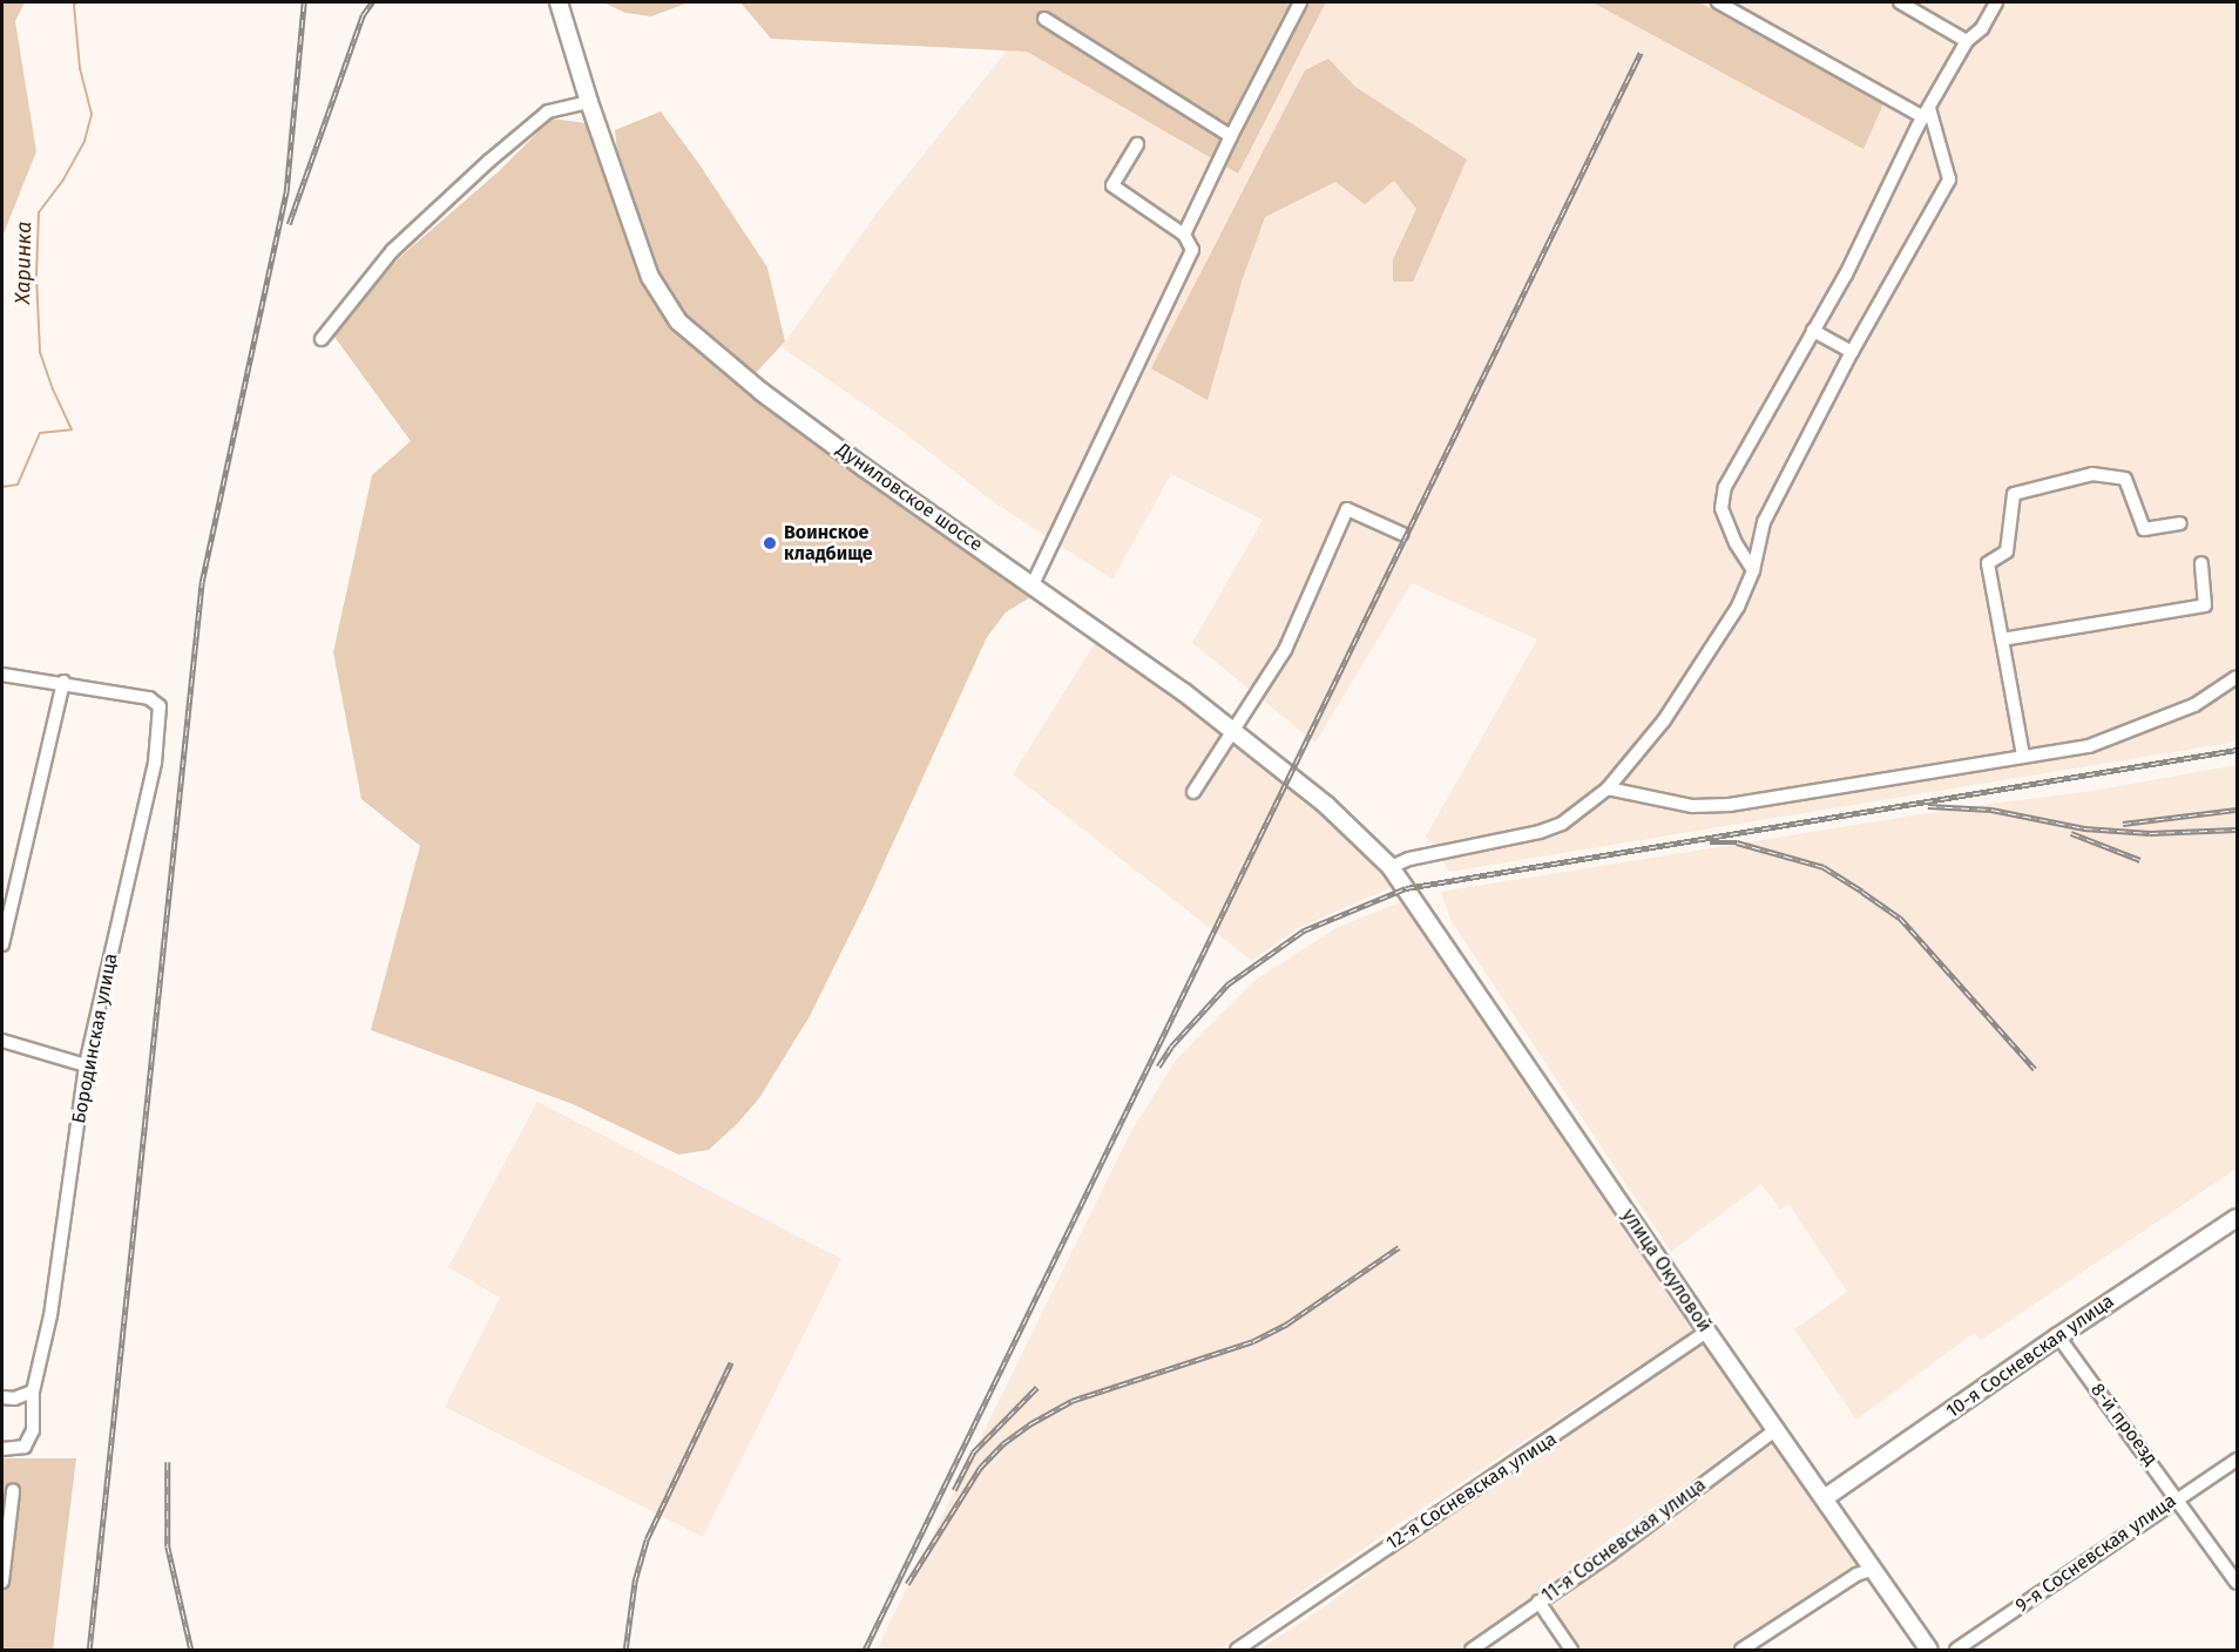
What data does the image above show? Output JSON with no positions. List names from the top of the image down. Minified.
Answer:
{"streets":{"street":["Дуниловское шоссе","Бородинская улица","улица Окуловой","10-я Сосневская улица","8-й проезд","12-я Сосневская улица","11-я Сосневская улица","9-я Сосневская улица"]},"crossings":[["Дуниловское шоссе","улица Окуловой"],["улица Окуловой","10-я Сосневская улица"],["улица Окуловой","12-я Сосневская улица"],["улица Окуловой","11-я Сосневская улица"],["10-я Сосневская улица","8-й проезд"],["8-й проезд","9-я Сосневская улица"]],"water":["Харинка"],"places":["Воинское кладбище"]}
